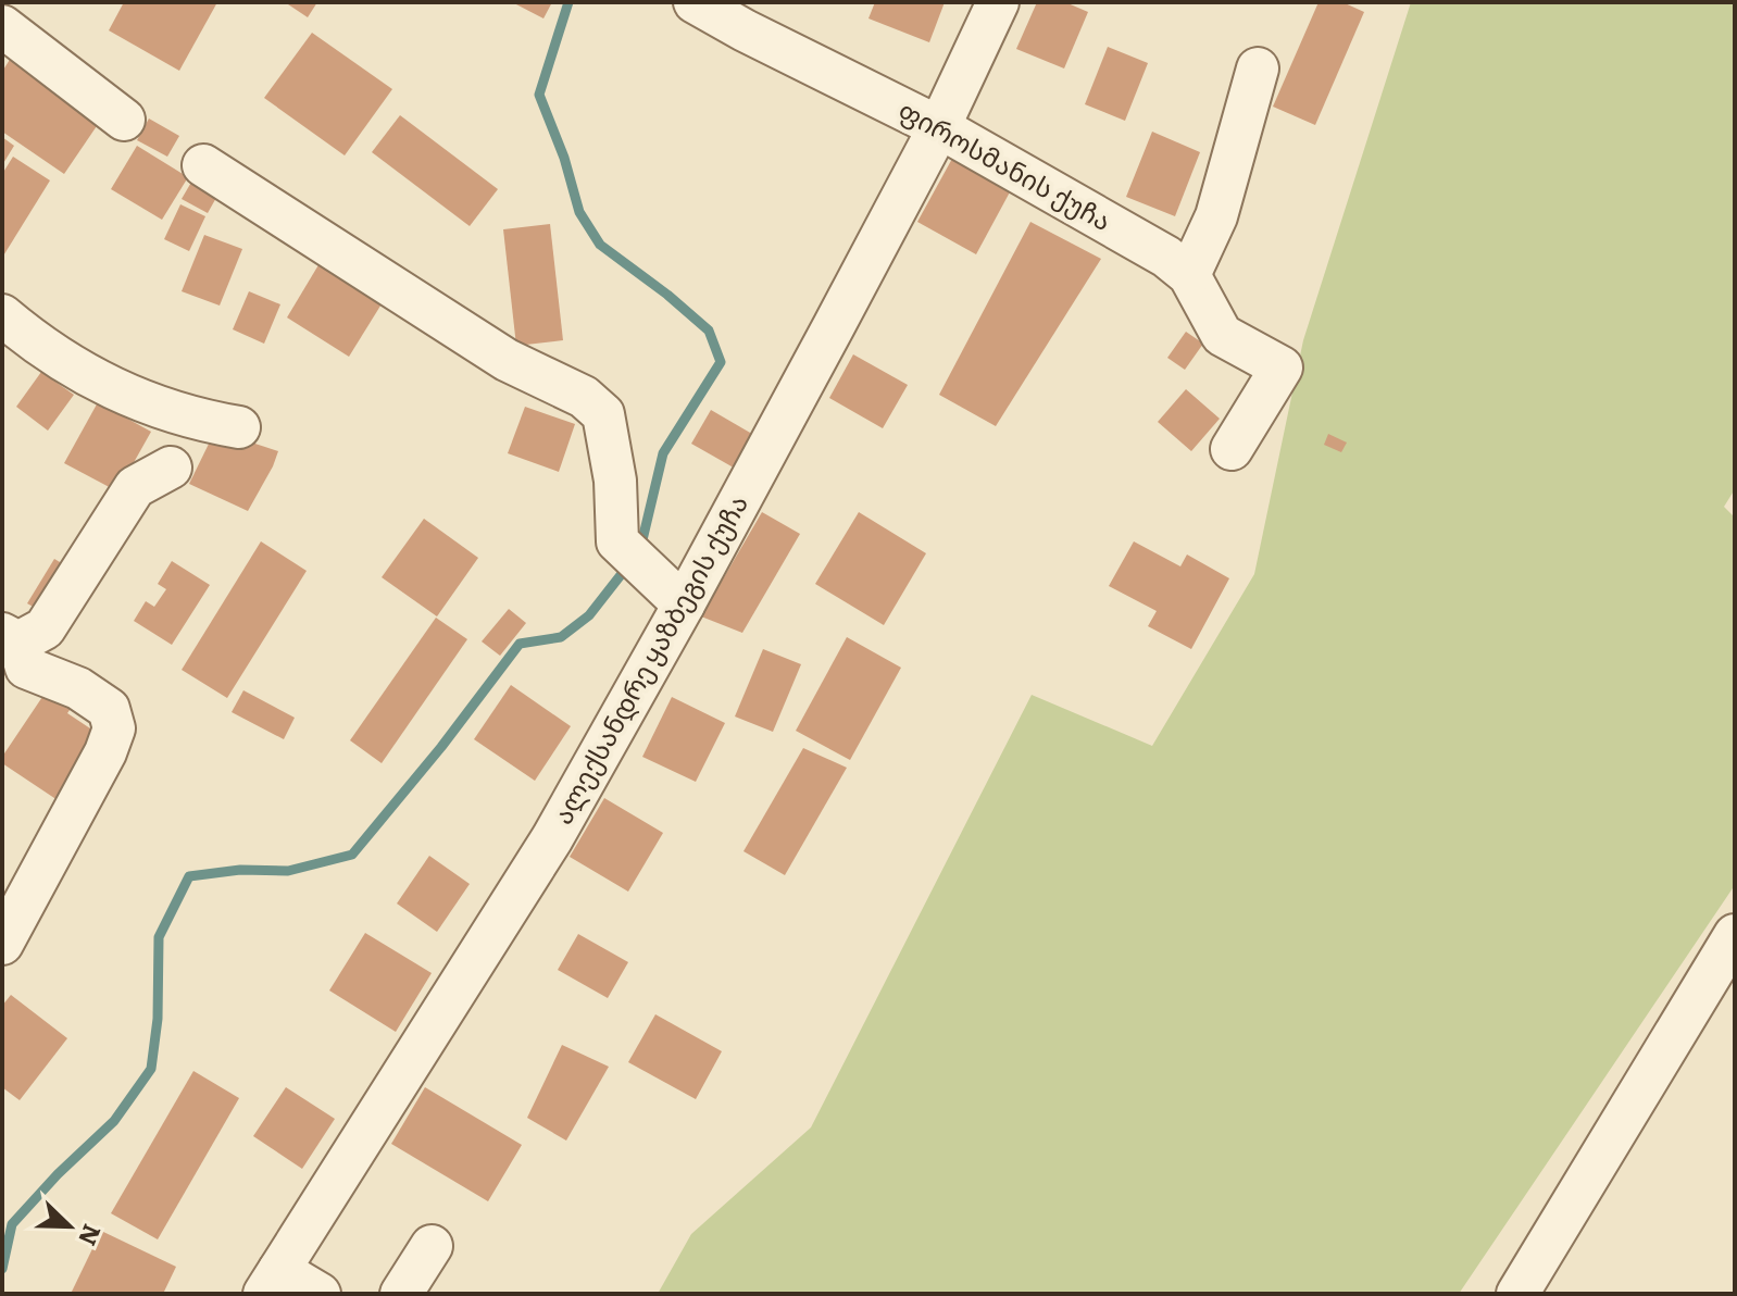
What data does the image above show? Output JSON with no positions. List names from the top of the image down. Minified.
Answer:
{"streets":{"street":["ფიროსმანის ქუჩა","ალექსანდრე ყაზბეგის ქუჩა"]},"crossings":[["ფიროსმანის ქუჩა","ალექსანდრე ყაზბეგის ქუჩა"]],"north":"bottom right"}
